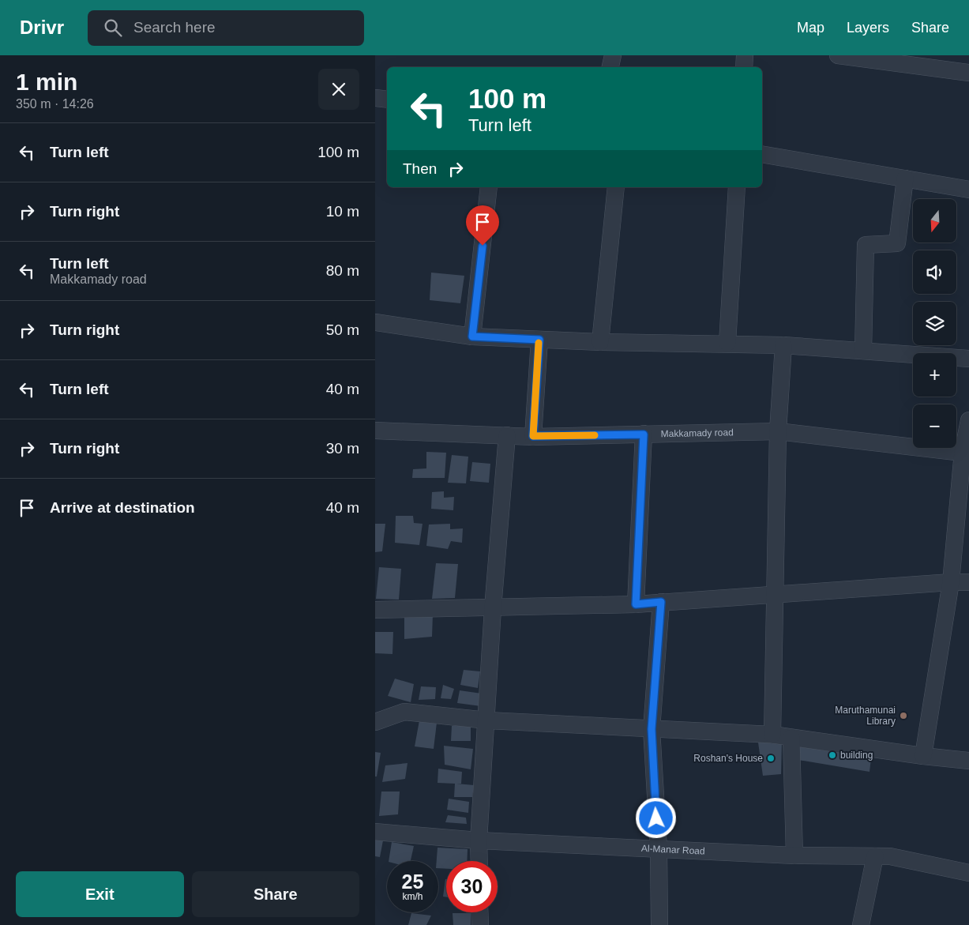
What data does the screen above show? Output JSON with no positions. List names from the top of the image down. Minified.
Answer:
{"streets":{"street":["Makkamady road","Al-Manar Road"]},"places":["Maruthamunai Library","building","Roshan's House"],"north":"bottom","page":{"header":"Drivr","search":"Search here","nav":["Map","Layers","Share"],"heading":["1 min","350 m · 14:26"],"turn":["100 m","Turn left"],"list":[{"name":"Turn left","value":"100 m"},{"name":"Turn right","value":"10 m"},{"name":"Turn left","note":"Makkamady road","value":"80 m"},{"name":"Turn right","value":"50 m"},{"name":"Turn left","value":"40 m"},{"name":"Turn right","value":"30 m"},{"name":"Arrive at destination","value":"40 m"}],"then":"Then","map_buttons":["+","−"],"speed":"25 km/h","limit":"30","buttons":["Exit","Share"]}}
